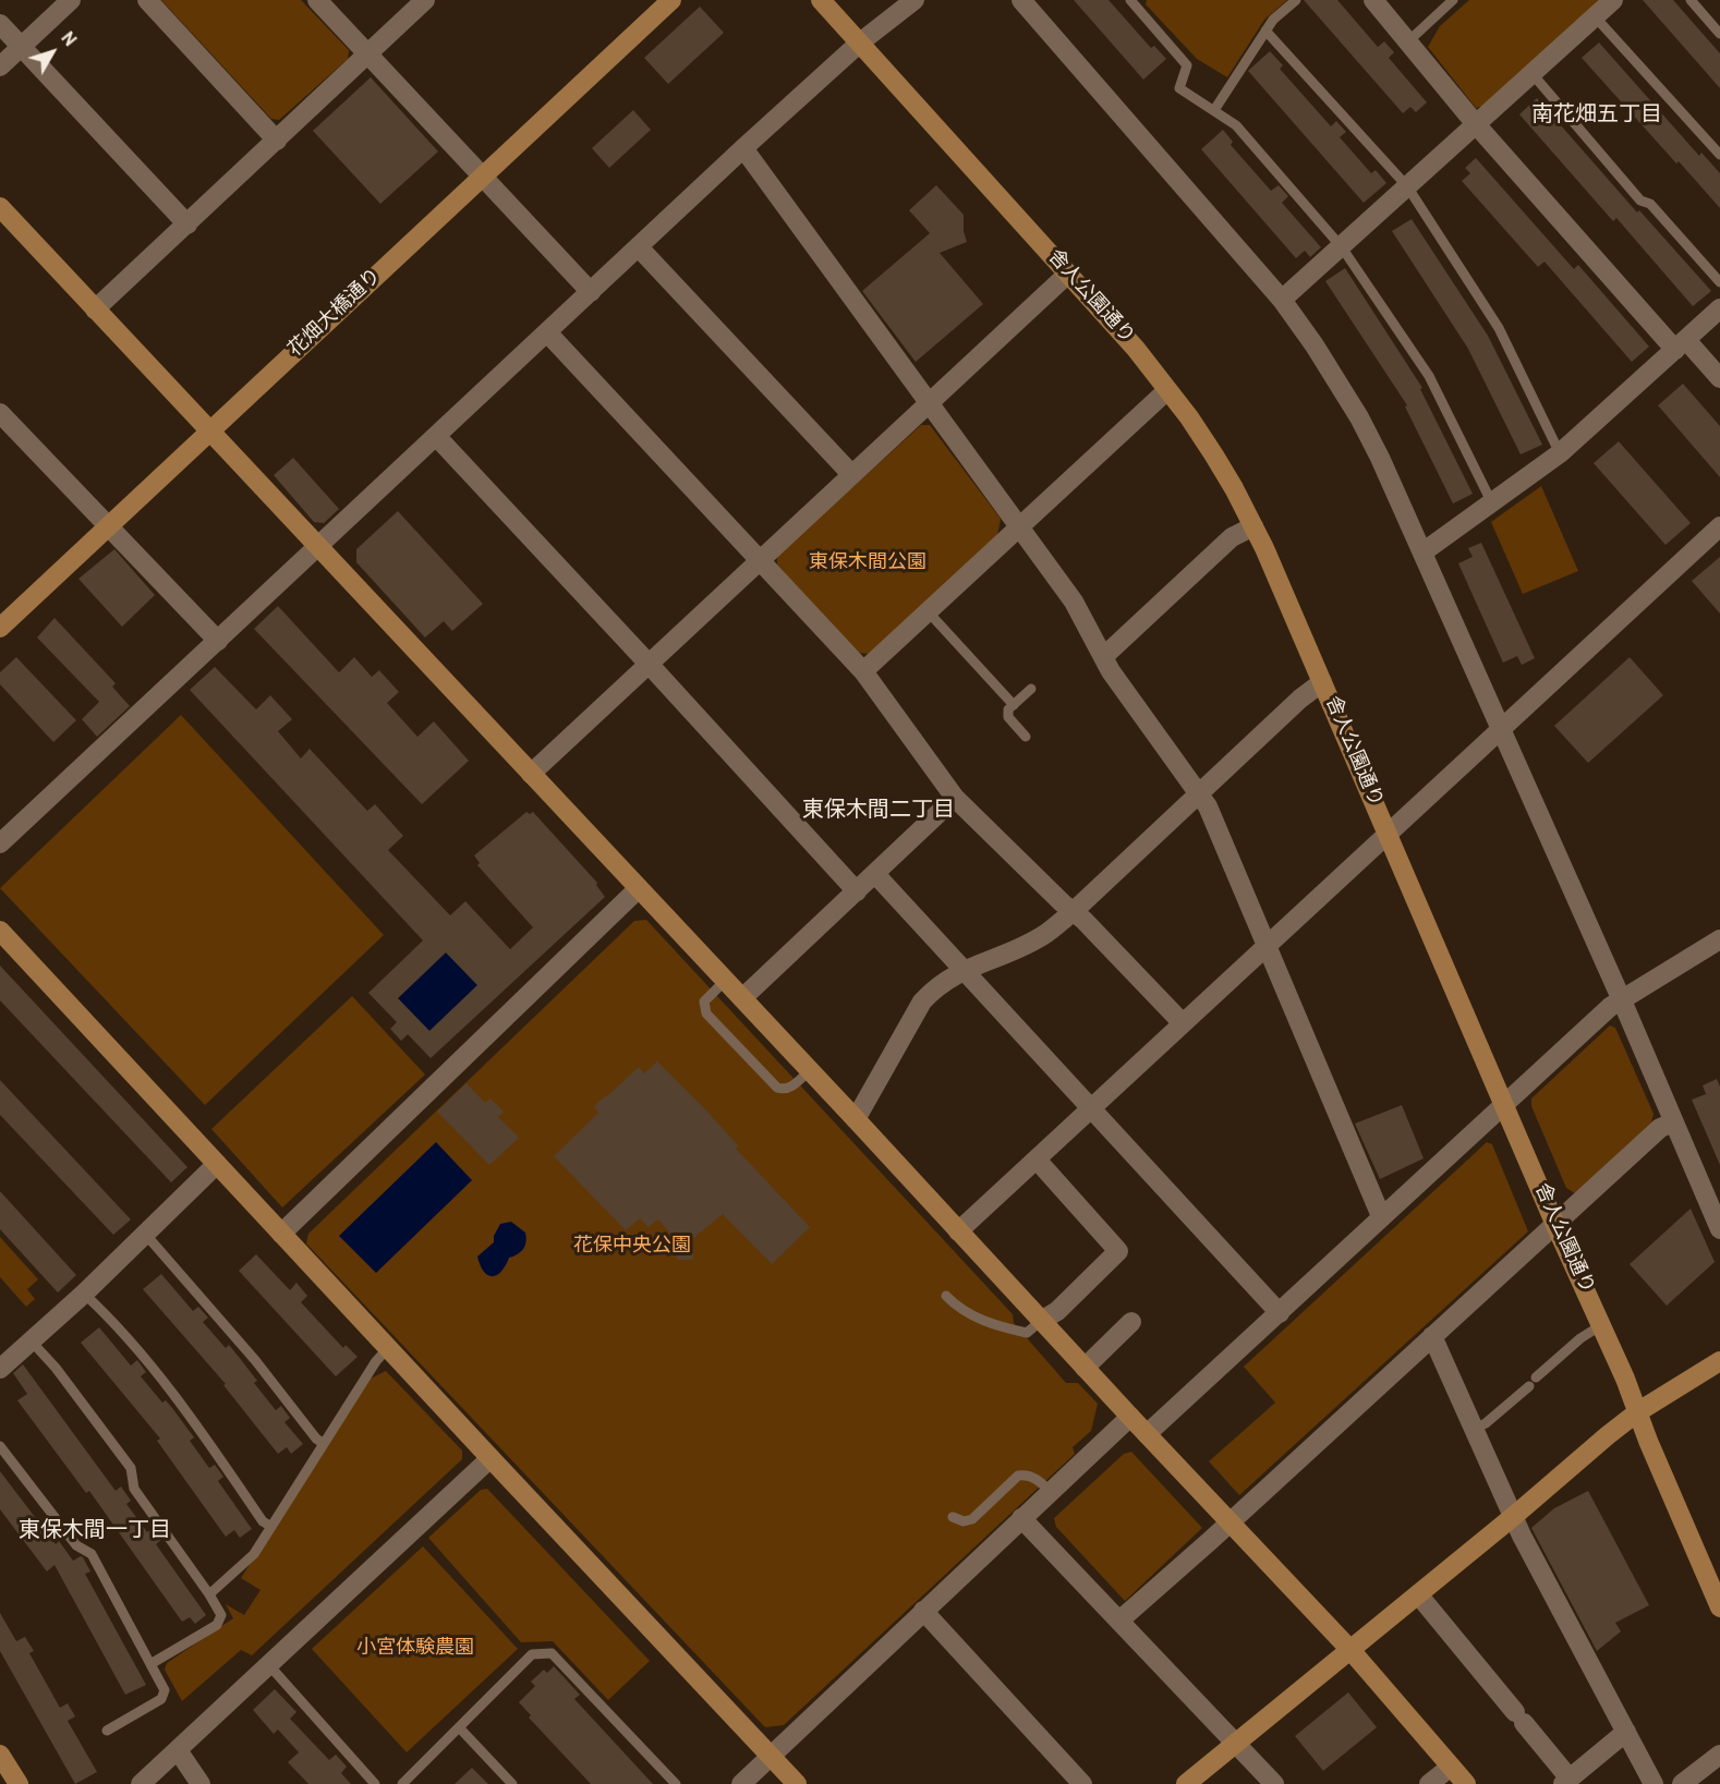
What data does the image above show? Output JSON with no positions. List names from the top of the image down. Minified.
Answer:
{"streets":{"street":["舎人公園通り","花畑大橋通り"]},"districts":["南花畑五丁目","東保木間二丁目","東保木間一丁目"],"parks":["東保木間公園","花保中央公園","小宮体験農園"],"north":"top right"}
